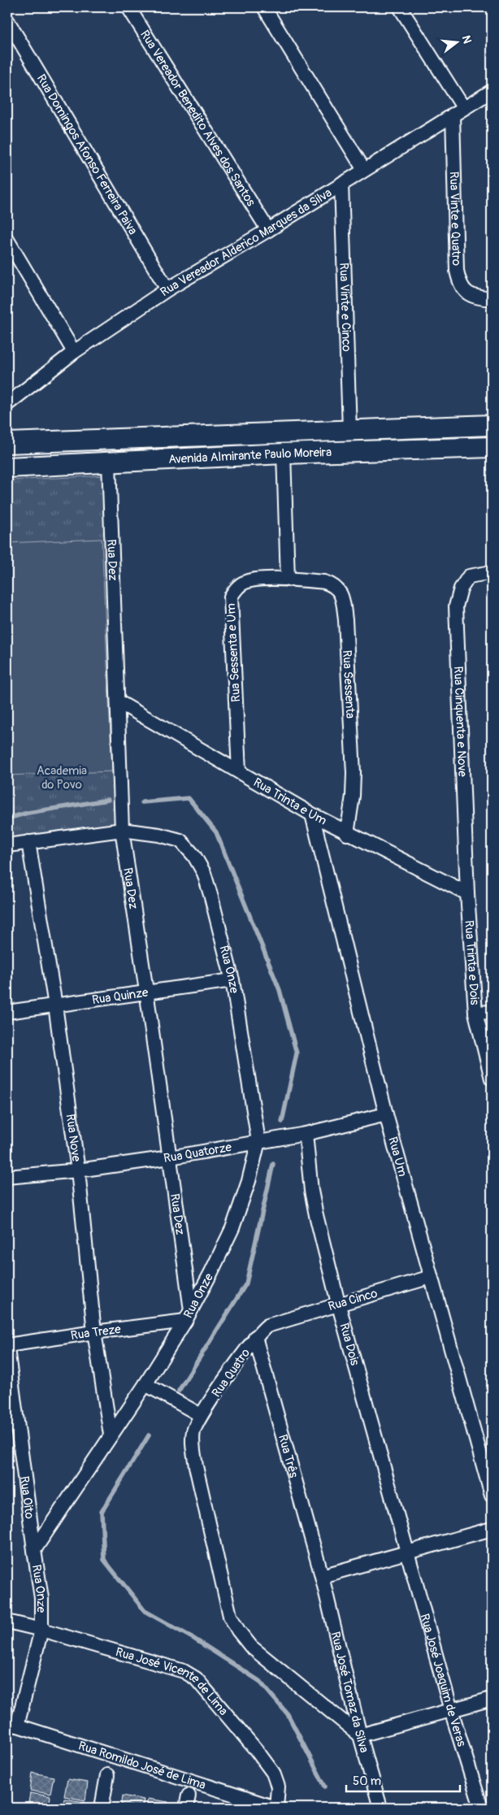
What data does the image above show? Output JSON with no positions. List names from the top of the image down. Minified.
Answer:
{"streets":{"main road":["Avenida Almirante Paulo Moreira"],"street":["Rua Vereador Benedito Alves dos Santos","Rua Domingos Afonso Ferreira Paiva","Rua Vinte e Quatro","Rua Vereador Alderico Marques da Silva","Rua Vinte e Cinco","Rua Dez","Rua Sessenta e Um","Rua Sessenta","Rua Cinquenta e Nove","Rua Trinta e Um","Rua Trinta e Dois","Rua Onze","Rua Quinze","Rua Nove","Rua Quatorze","Rua Um","Rua Cinco","Rua Treze","Rua Dois","Rua Quatro","Rua Três","Rua Oito","Rua José Joaquim de Veras","Rua José Vicente de Lima","Rua José Tomaz da Silva","Rua Romildo José de Lima"]},"crossings":[["Rua Vereador Benedito Alves dos Santos","Rua Vereador Alderico Marques da Silva"],["Rua Domingos Afonso Ferreira Paiva","Rua Vereador Alderico Marques da Silva"],["Rua Vinte e Quatro","Rua Vereador Alderico Marques da Silva"],["Rua Vereador Alderico Marques da Silva","Rua Vinte e Cinco"],["Rua Vinte e Cinco","Avenida Almirante Paulo Moreira"],["Avenida Almirante Paulo Moreira","Rua Dez"],["Rua Dez","Rua Trinta e Um"],["Rua Dez","Rua Onze"],["Rua Dez","Rua Quinze"],["Rua Dez","Rua Quatorze"],["Rua Dez","Rua Treze"],["Rua Sessenta e Um","Rua Sessenta"],["Rua Sessenta e Um","Rua Trinta e Um"],["Rua Sessenta","Rua Trinta e Um"],["Rua Cinquenta e Nove","Rua Trinta e Um"],["Rua Cinquenta e Nove","Rua Trinta e Dois"],["Rua Trinta e Um","Rua Trinta e Dois"],["Rua Trinta e Um","Rua Um"],["Rua Onze","Rua Quinze"],["Rua Onze","Rua Nove"],["Rua Onze","Rua Quatorze"],["Rua Onze","Rua Treze"],["Rua Onze","Rua Oito"],["Rua Onze","Rua José Vicente de Lima"],["Rua Onze","Rua Romildo José de Lima"],["Rua Quinze","Rua Nove"],["Rua Nove","Rua Quatorze"],["Rua Nove","Rua Treze"],["Rua Quatorze","Rua Um"],["Rua Quatorze","Rua Dois"],["Rua Um","Rua Cinco"],["Rua Cinco","Rua Dois"],["Rua Cinco","Rua Quatro"],["Rua Treze","Rua Oito"],["Rua Dois","Rua José Joaquim de Veras"],["Rua Quatro","Rua Três"],["Rua Quatro","Rua José Tomaz da Silva"],["Rua Três","Rua José Tomaz da Silva"],["Rua José Vicente de Lima","Rua Romildo José de Lima"]],"parks":["Academia do Povo"],"scale_bar":"50 m","north":"right"}
